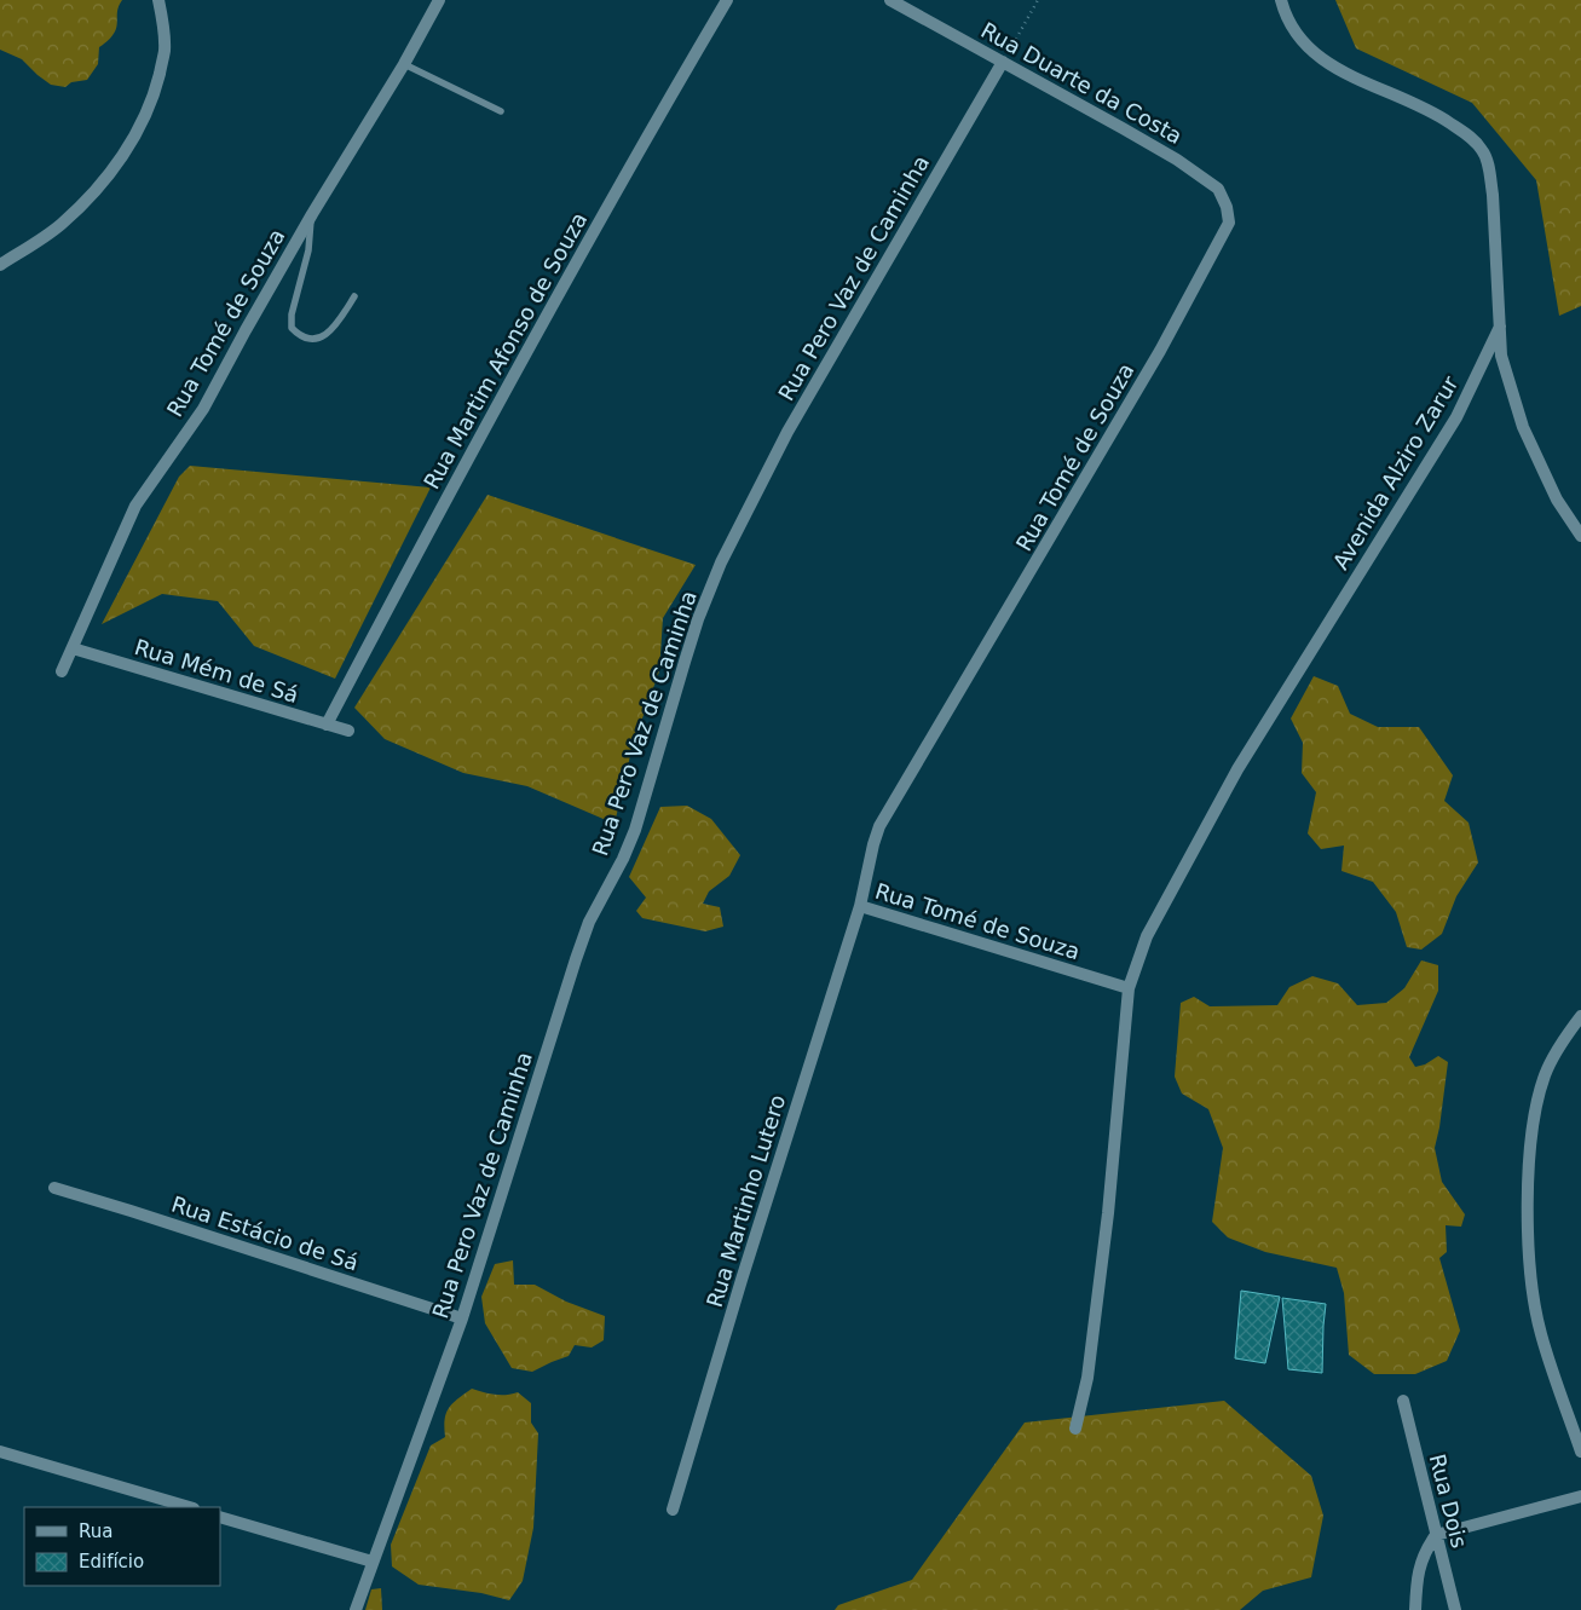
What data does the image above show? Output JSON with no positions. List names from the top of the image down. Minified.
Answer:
{"streets":{"street":["Rua Duarte da Costa","Rua Pero Vaz de Caminha","Rua Tomé de Souza","Rua Martim Afonso de Souza","Avenida Alziro Zarur","Rua Mém de Sá","Rua Martinho Lutero","Rua Estácio de Sá","Rua Dois"]},"crossings":[["Rua Duarte da Costa","Rua Pero Vaz de Caminha"],["Rua Duarte da Costa","Rua Tomé de Souza"],["Rua Pero Vaz de Caminha","Rua Estácio de Sá"],["Rua Tomé de Souza","Avenida Alziro Zarur"],["Rua Tomé de Souza","Rua Mém de Sá"],["Rua Tomé de Souza","Rua Martinho Lutero"],["Rua Martim Afonso de Souza","Rua Mém de Sá"]],"legend":["Rua","Edifício"]}
